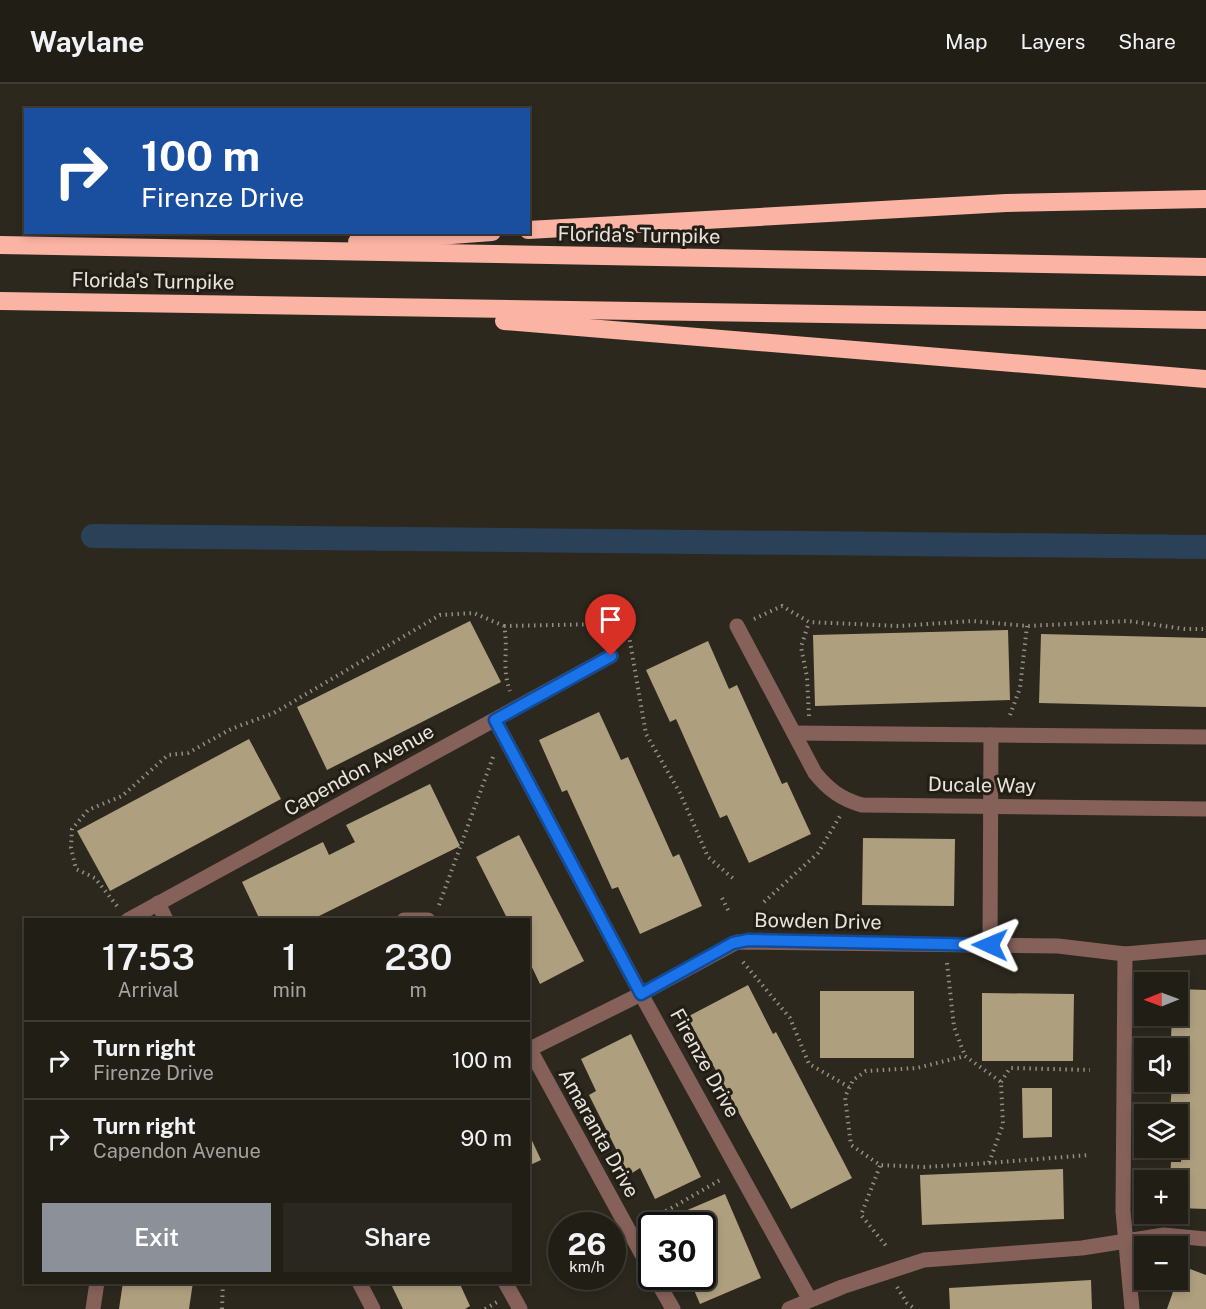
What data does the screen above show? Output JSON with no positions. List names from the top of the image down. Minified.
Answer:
{"streets":{"highway":["Florida's Turnpike"],"street":["Capendon Avenue","Ducale Way","Bowden Drive","Firenze Drive","Amaranta Drive"]},"crossings":[["Capendon Avenue","Firenze Drive"],["Bowden Drive","Firenze Drive"]],"north":"left","page":{"header":"Waylane","nav":["Map","Layers","Share"],"turn":["100 m","Firenze Drive"],"eta":["17:53","Arrival","1","min","230","m"],"map_buttons":["+","−"],"list":[{"name":"Turn right","note":"Firenze Drive","value":"100 m"},{"name":"Turn right","note":"Capendon Avenue","value":"90 m"}],"buttons":["Exit","Share"],"speed":"26 km/h","limit":"30"}}
